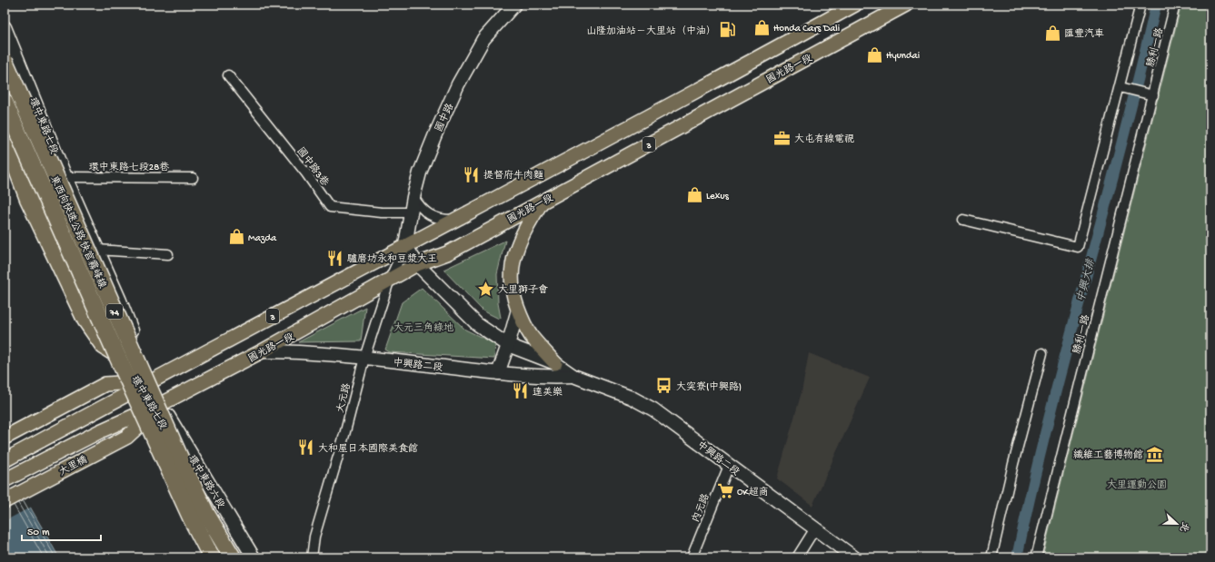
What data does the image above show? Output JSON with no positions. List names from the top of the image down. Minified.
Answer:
{"streets":{"highway":["東西向快速公路 快官霧峰線","74"],"main road":["國光路一段","3","大里橋"],"street":["勝利一路","國中路","環中東路七段","環中東路七段28巷","國中路3巷","中興路二段","大元路","環中東路六段","內元路"]},"crossings":[["國光路一段","環中東路七段"],["國光路一段","中興路二段"],["國光路一段","大元路"],["國光路一段","大里橋"],["國光路一段","環中東路六段"],["國中路","3"],["國中路","國中路3巷"],["國中路","中興路二段"],["國中路","大元路"],["環中東路七段","3"],["環中東路七段","環中東路七段28巷"],["環中東路七段","環中東路六段"],["3","中興路二段"],["3","大元路"],["中興路二段","大元路"],["中興路二段","內元路"]],"water":["中興大排"],"parks":["大元三角綠地","大里運動公園"],"places":{"shop":["Honda Cars Dali","匯豐汽車","Hyundai","Lexus","Mazda"],"fuel station":["山隆加油站－大里站（中油）"],"office":["大屯有線電視"],"restaurant":["提督府牛肉麵","驢磨坊永和豆漿大王","達美樂","大和屋日本國際美食館"],"place":["大里獅子會"],"bus stop":["大突寮(中興路)"],"museum":["纖維工藝博物館"],"supermarket":["OK超商"]},"scale_bar":"50 m","north":"right"}
